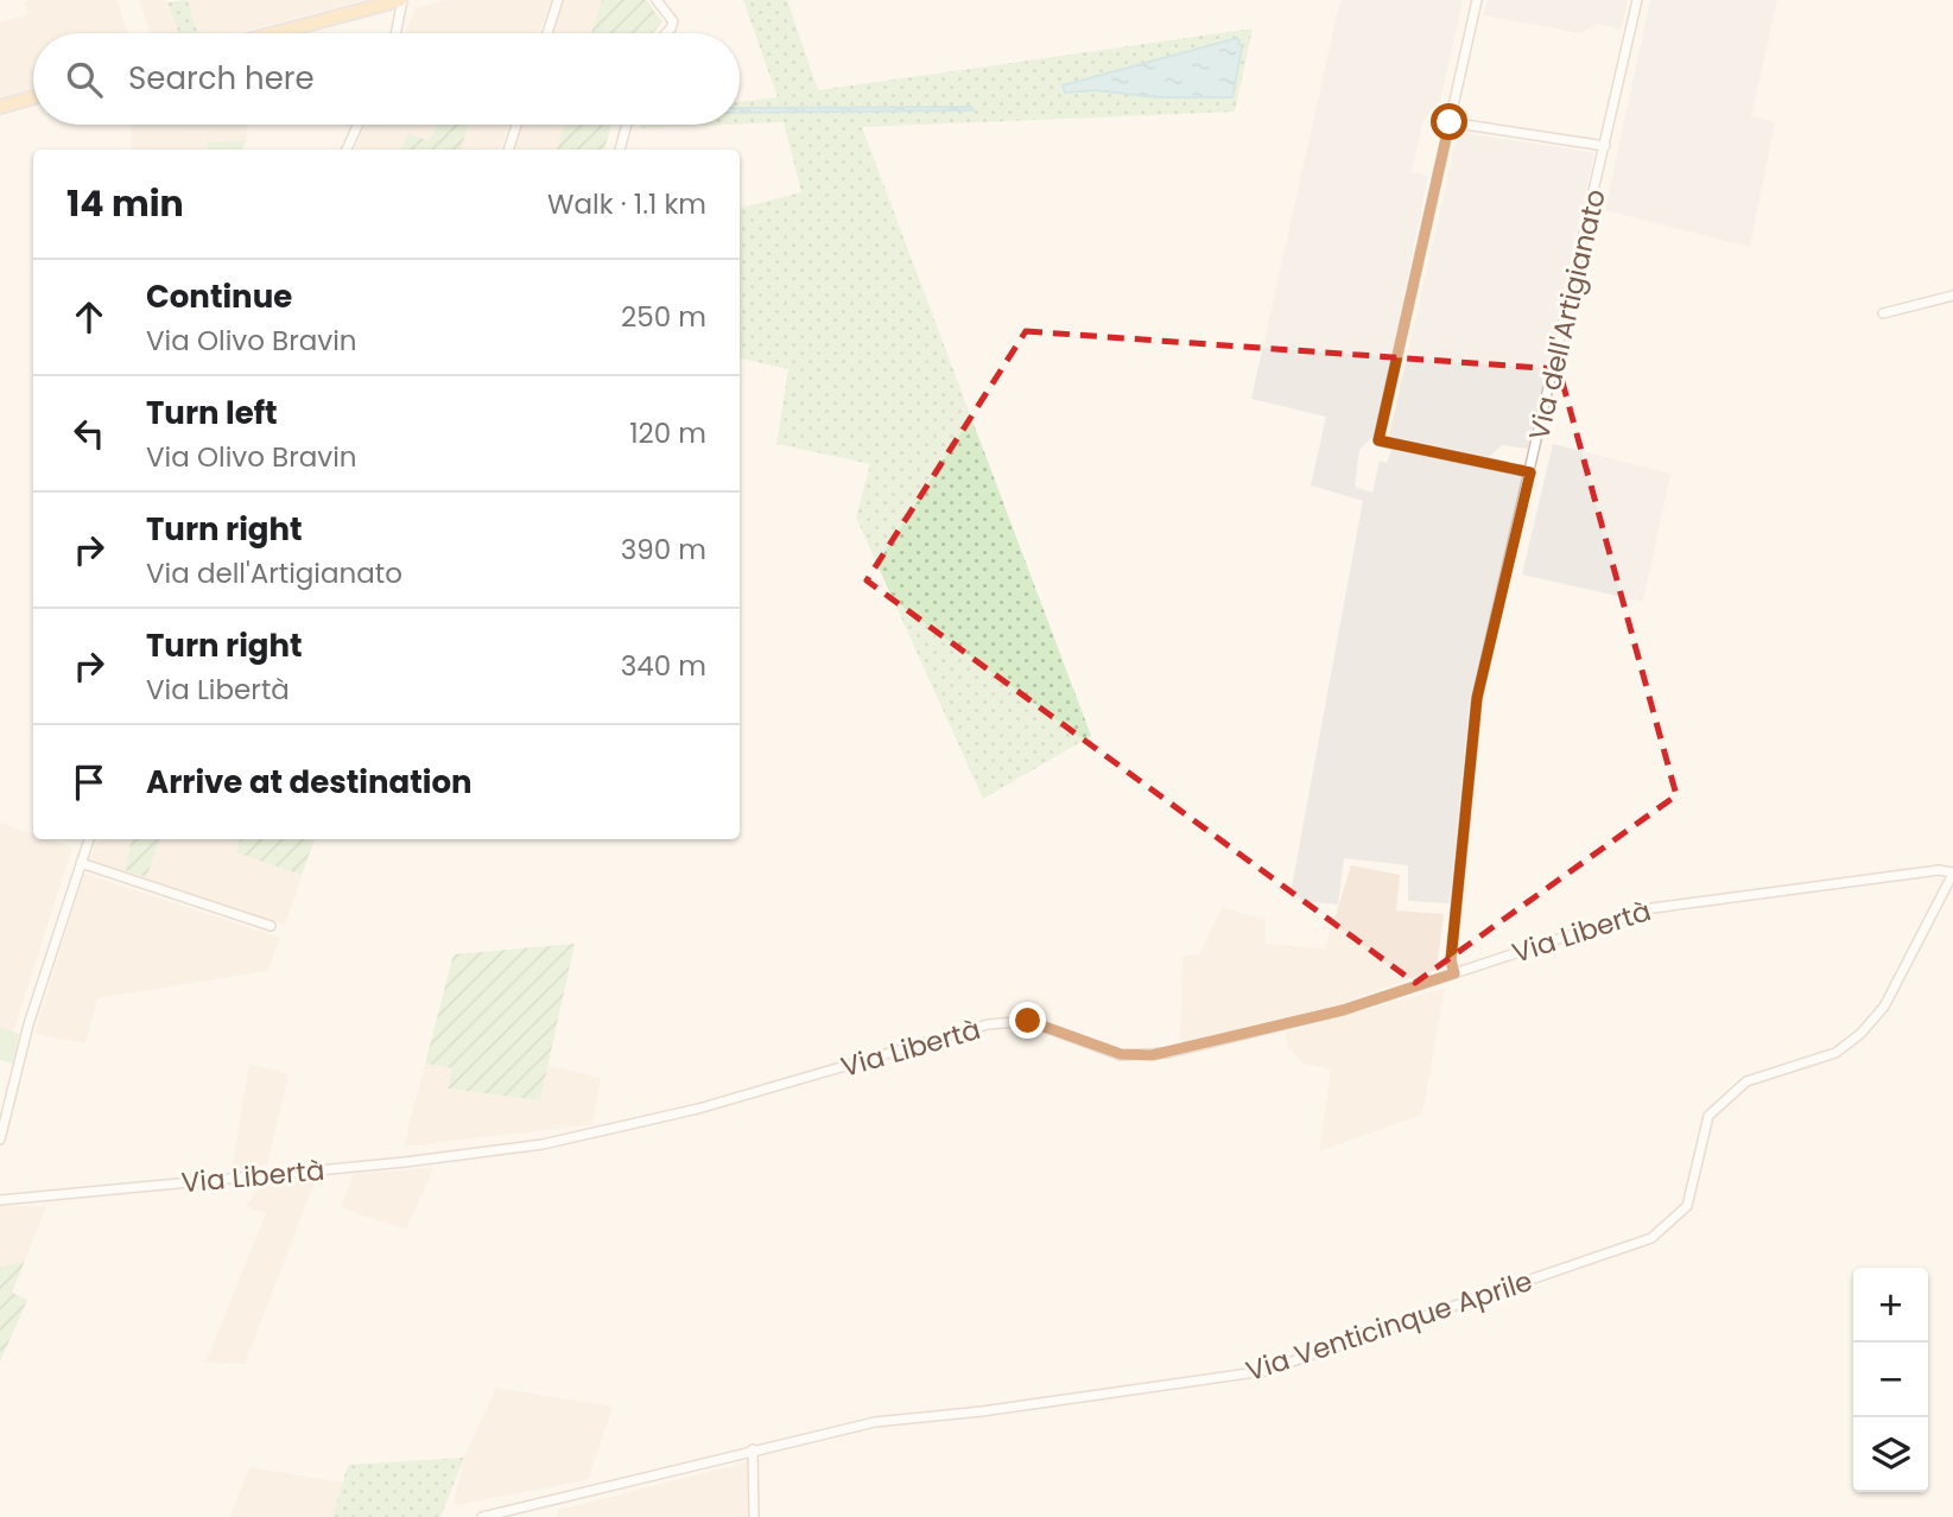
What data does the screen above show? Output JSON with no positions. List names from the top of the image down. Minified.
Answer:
{"streets":{"street":["Via dell'Artigianato","Via Libertà","Via Venticinque Aprile"]},"crossings":[["Via dell'Artigianato","Via Libertà"],["Via Libertà","Via Venticinque Aprile"]],"page":{"search":"Search here","heading":["14 min","Walk · 1.1 km"],"list":[["Continue","Via Olivo Bravin","250 m"],["Turn left","Via Olivo Bravin","120 m"],["Turn right","Via dell'Artigianato","390 m"],["Turn right","Via Libertà","340 m"],"Arrive at destination"],"map_buttons":["+","−"]}}
